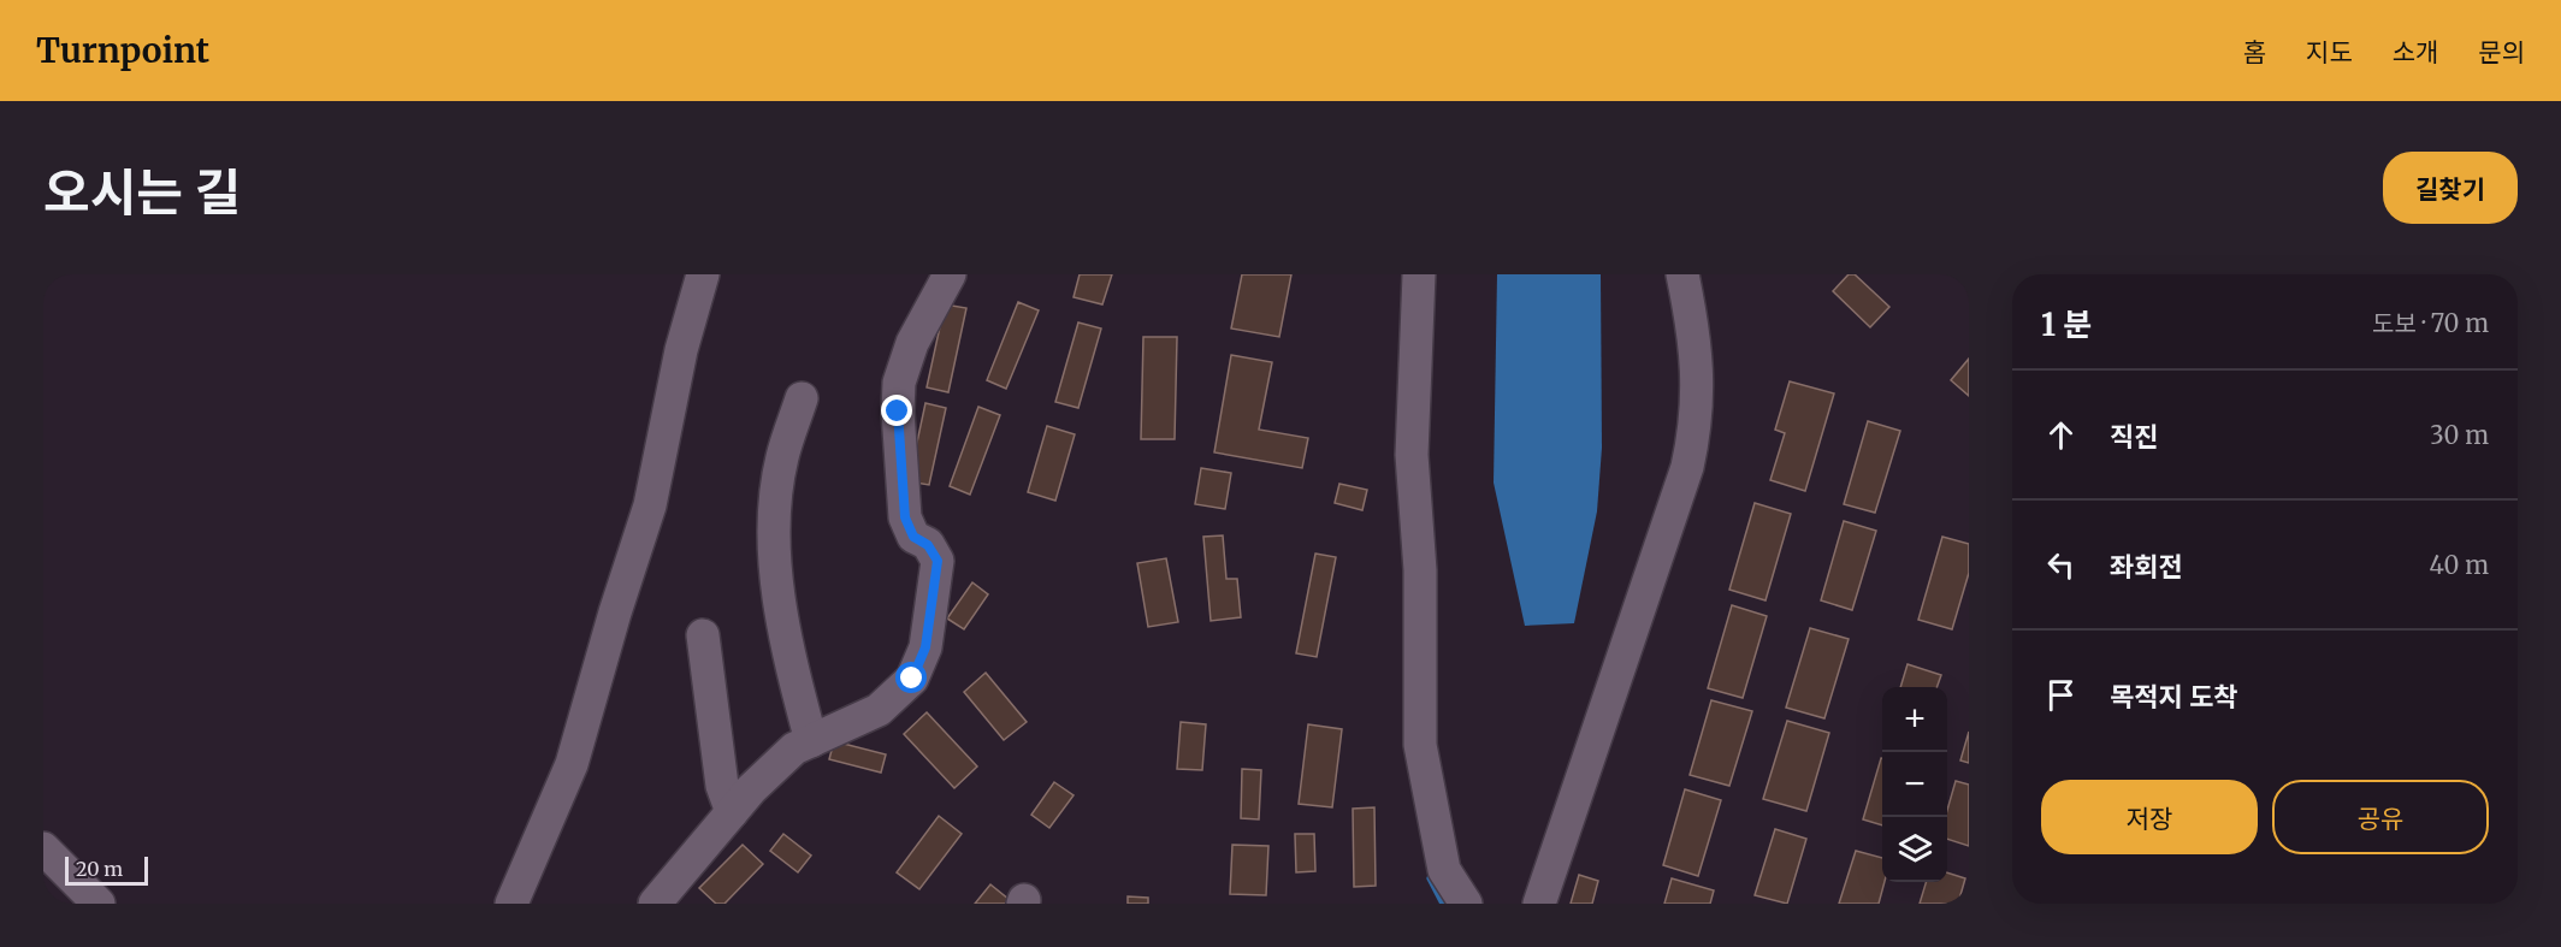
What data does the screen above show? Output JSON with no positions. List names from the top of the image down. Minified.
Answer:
{"scale_bar":"20 m","page":{"header":"Turnpoint","nav":["홈","지도","소개","문의"],"title":"오시는 길","buttons":["길찾기",["저장","공유"]],"heading":["1 분","도보 · 70 m"],"list":[["직진","30 m"],["좌회전","40 m"],"목적지 도착"],"map_buttons":["+","−"],"scale":"20 m"}}
